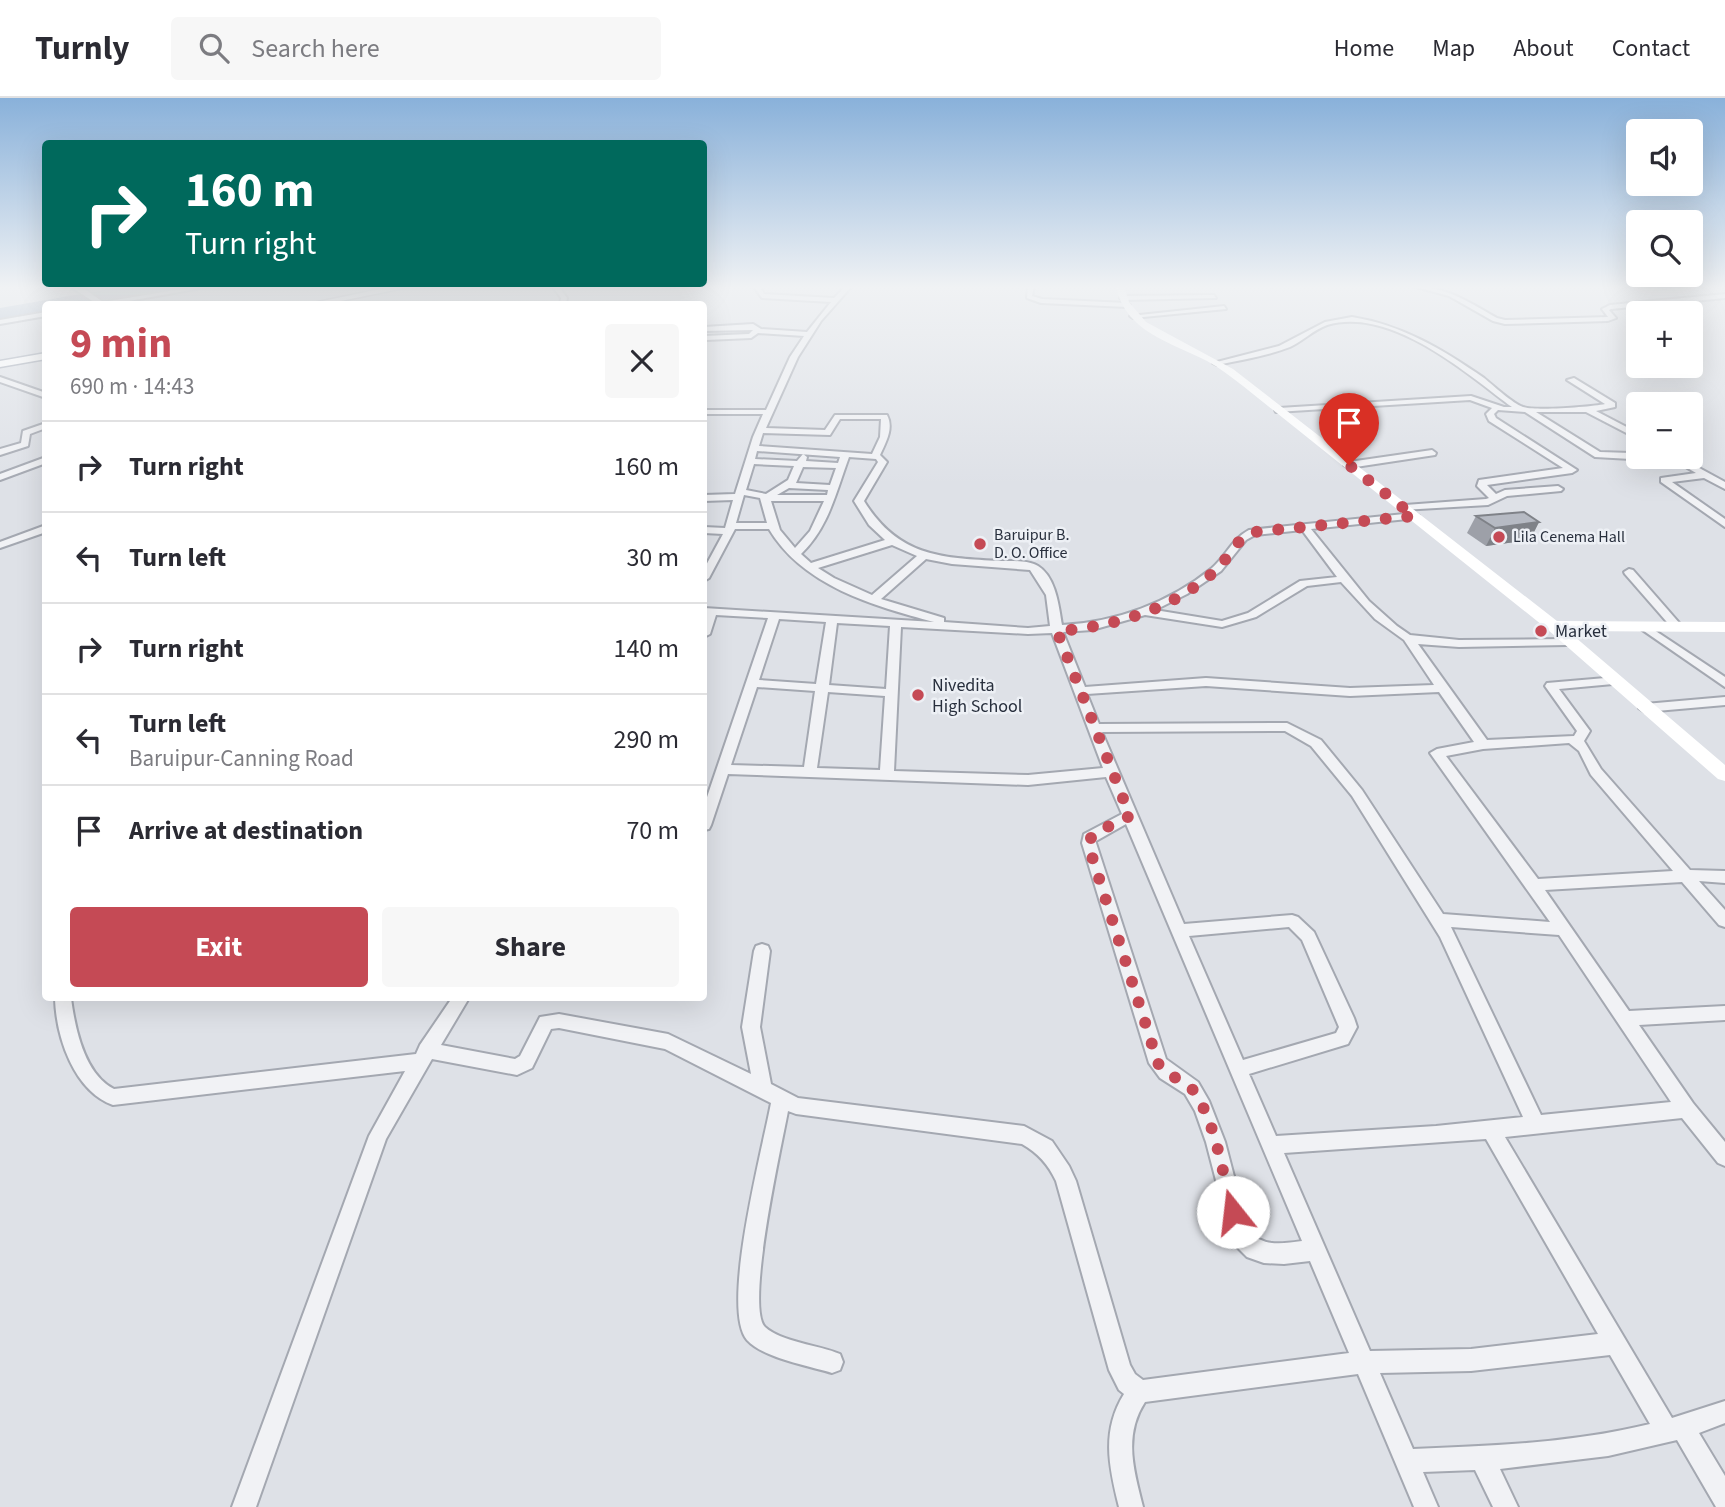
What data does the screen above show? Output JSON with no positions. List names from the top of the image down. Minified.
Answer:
{"places":["Lila Cenema Hall","Baruipur B. D. O. Office","Market","Nivedita High School"],"page":{"header":"Turnly","search":"Search here","nav":["Home","Map","About","Contact"],"map_buttons":["+","−"],"turn":["160 m","Turn right"],"heading":["9 min","690 m · 14:43"],"list":[{"name":"Turn right","value":"160 m"},{"name":"Turn left","value":"30 m"},{"name":"Turn right","value":"140 m"},{"name":"Turn left","note":"Baruipur-Canning Road","value":"290 m"},{"name":"Arrive at destination","value":"70 m"}],"buttons":["Exit","Share"]}}
